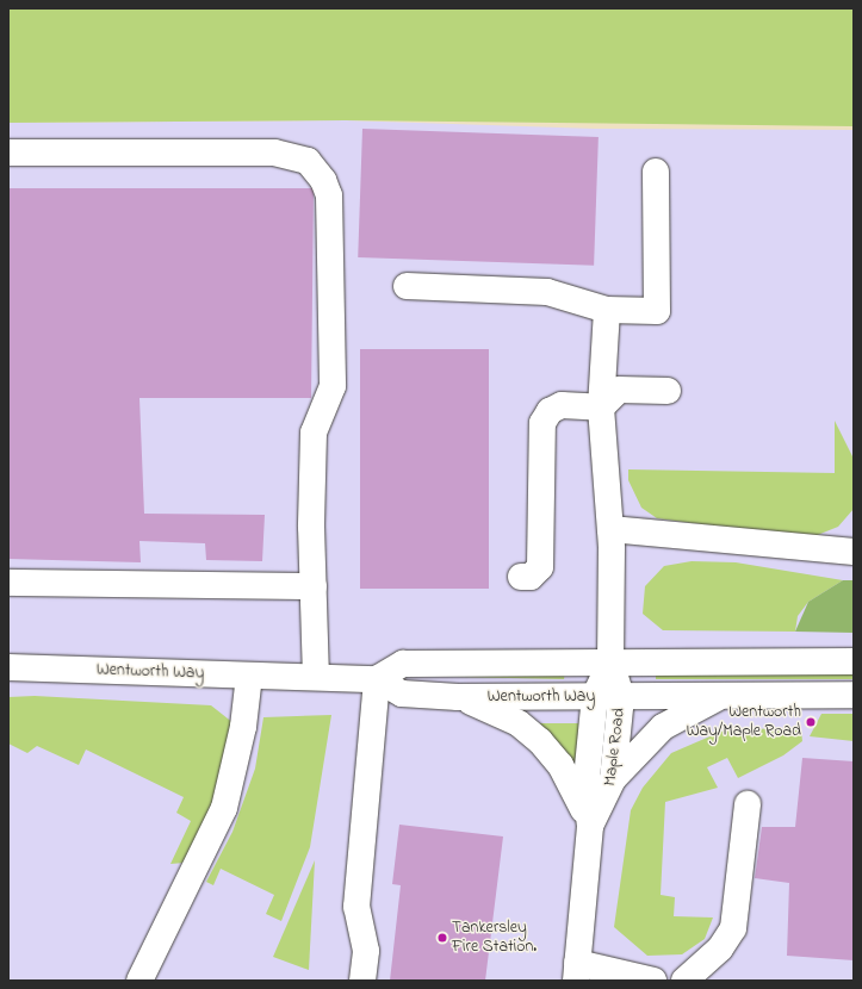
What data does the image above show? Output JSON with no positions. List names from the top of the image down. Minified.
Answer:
{"streets":{"street":["Wentworth Way","Maple Road"]},"crossings":[["Wentworth Way","Maple Road"]],"places":["Wentworth Way/Maple Road","Tankersley Fire Station."]}
